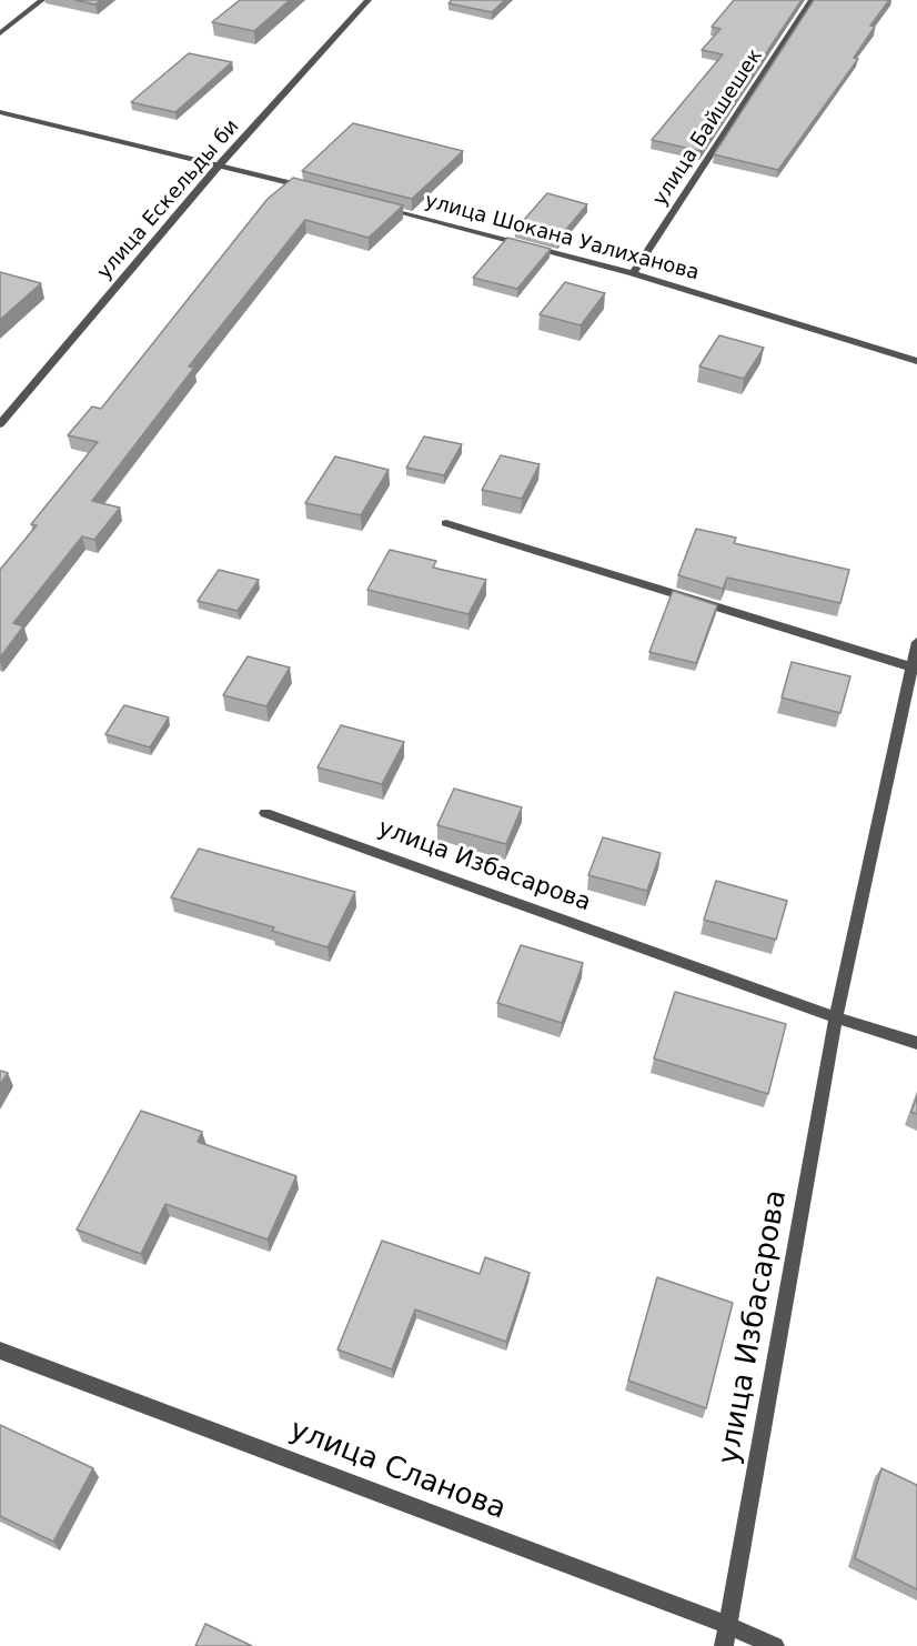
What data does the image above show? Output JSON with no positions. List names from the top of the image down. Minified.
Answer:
{"streets":{"street":["улица Байшешек","улица Ескельды би","улица Шокана Уалиханова","улица Избасарова","улица Сланова"]},"crossings":[["улица Байшешек","улица Шокана Уалиханова"],["улица Избасарова","улица Сланова"]]}
